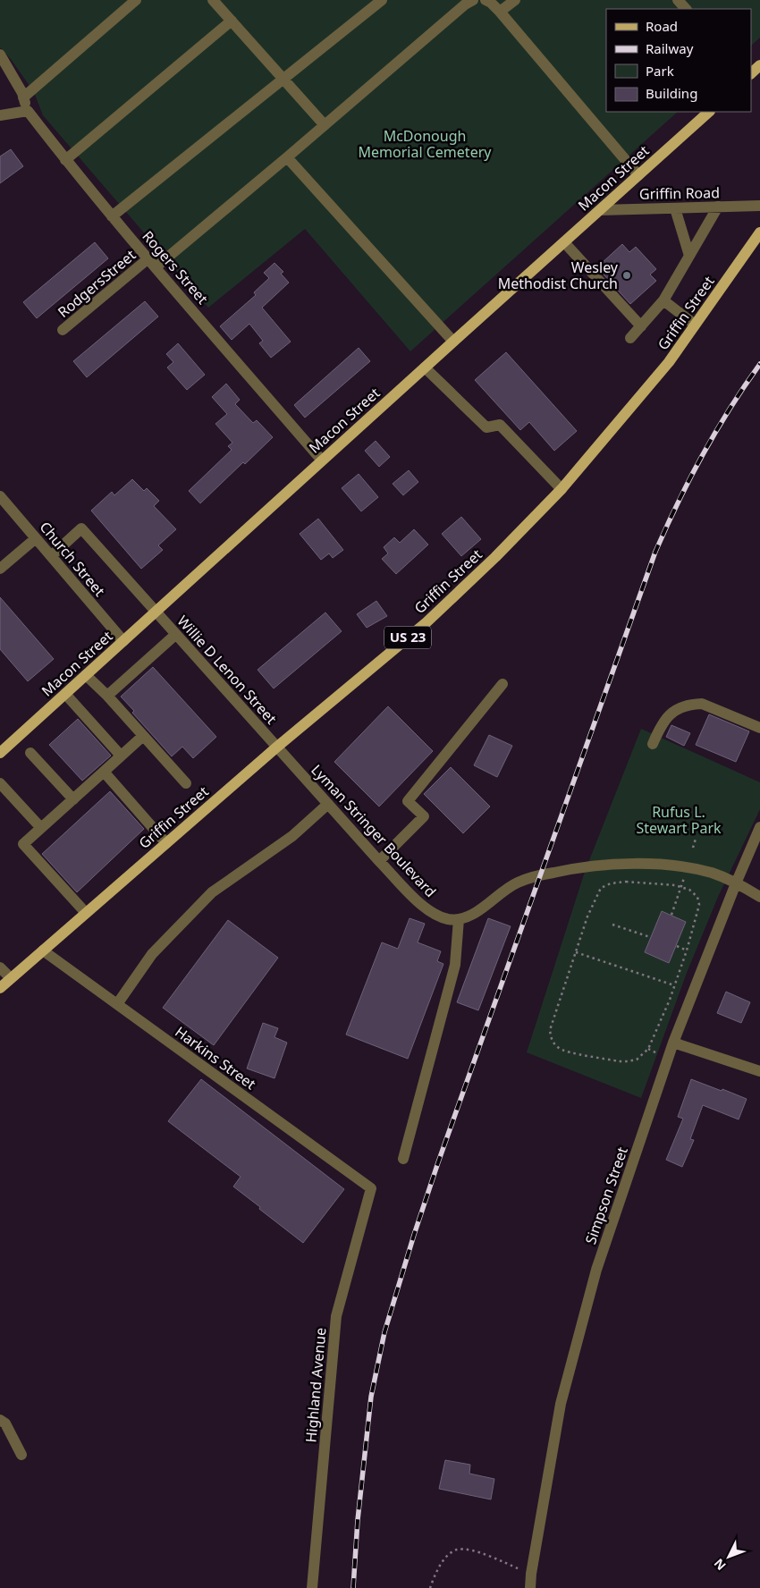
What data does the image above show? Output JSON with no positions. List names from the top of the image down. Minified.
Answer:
{"streets":{"main road":["Macon Street","Griffin Street","US 23"],"street":["Griffin Road","Rogers Street","RodgersStreet","Church Street","Willie D Lenon Street","Lyman Stringer Boulevard","Harkins Street","Simpson Street","Highland Avenue"]},"crossings":[["Macon Street","Griffin Road"],["Macon Street","Rogers Street"],["Macon Street","Church Street"],["Macon Street","Willie D Lenon Street"],["Rogers Street","RodgersStreet"],["Griffin Street","Willie D Lenon Street"],["Griffin Street","Lyman Stringer Boulevard"],["Griffin Street","Harkins Street"],["Church Street","Willie D Lenon Street"],["Willie D Lenon Street","Lyman Stringer Boulevard"],["Harkins Street","Highland Avenue"]],"parks":["McDonough Memorial Cemetery","Rufus L. Stewart Park"],"places":["Wesley Methodist Church"],"legend":["Road","Railway","Park","Building"],"north":"bottom left"}
